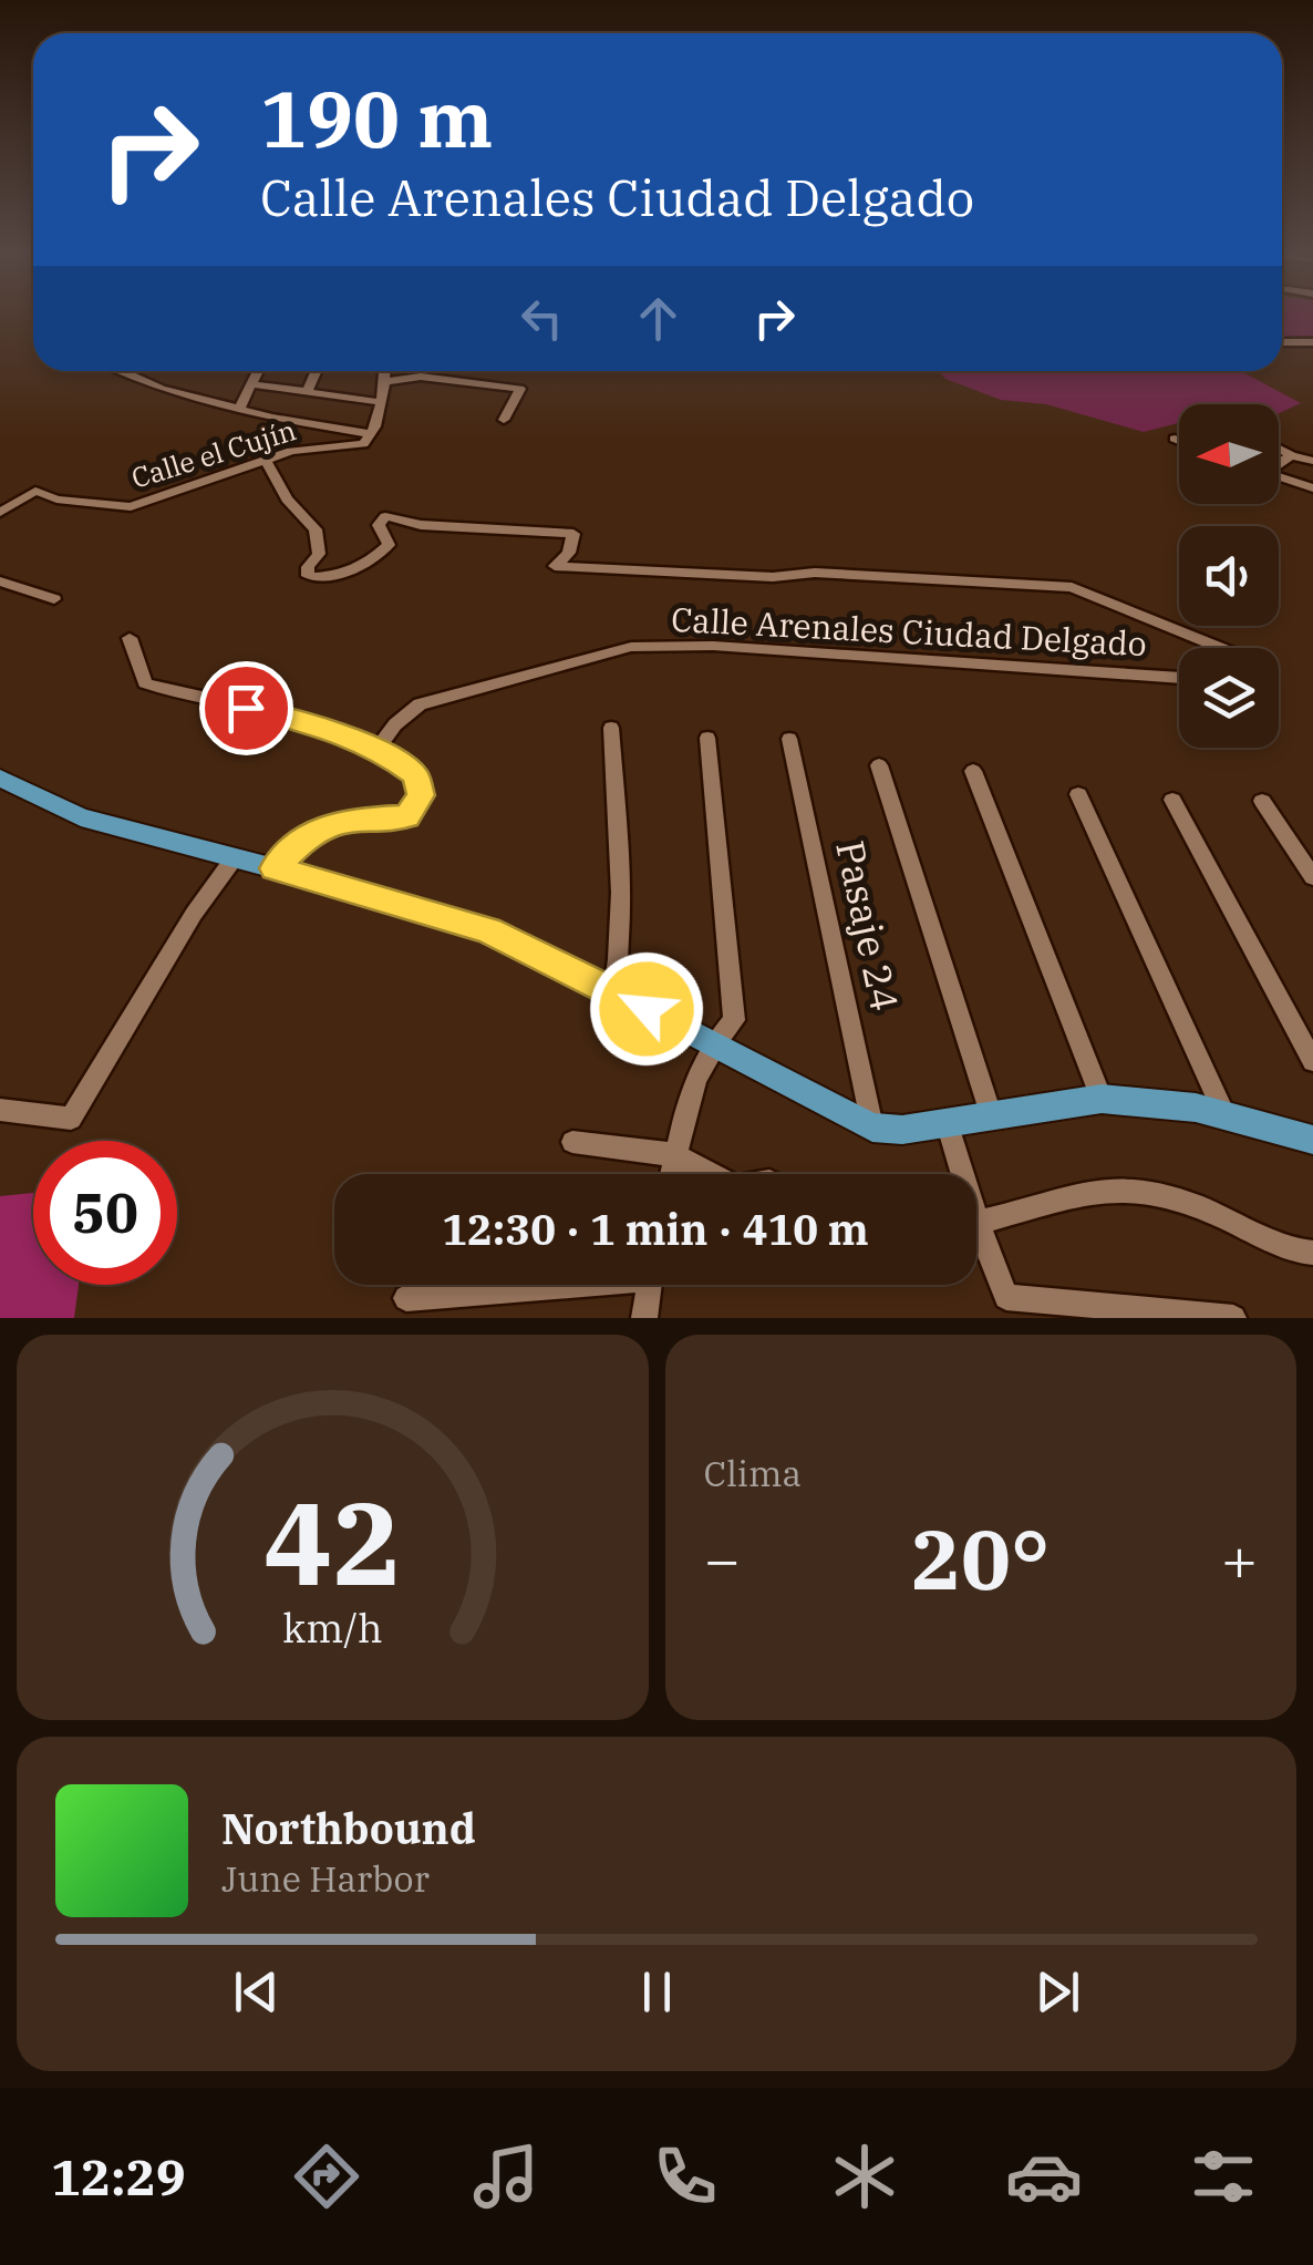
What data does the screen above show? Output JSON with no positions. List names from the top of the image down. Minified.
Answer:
{"streets":{"street":["Calle el Cujín","Calle Arenales Ciudad Delgado","Pasaje 24"]},"crossings":[["Calle el Cujín","Calle Arenales Ciudad Delgado"]],"north":"left","page":{"turn":["190 m","Calle Arenales Ciudad Delgado"],"limit":"50","trip":"12:30 · 1 min · 410 m","tile":"Clima","heat":["−","20°","+"],"song":["Northbound","June Harbor"],"tabs":"12:29","gauge":["42","km/h"]}}
